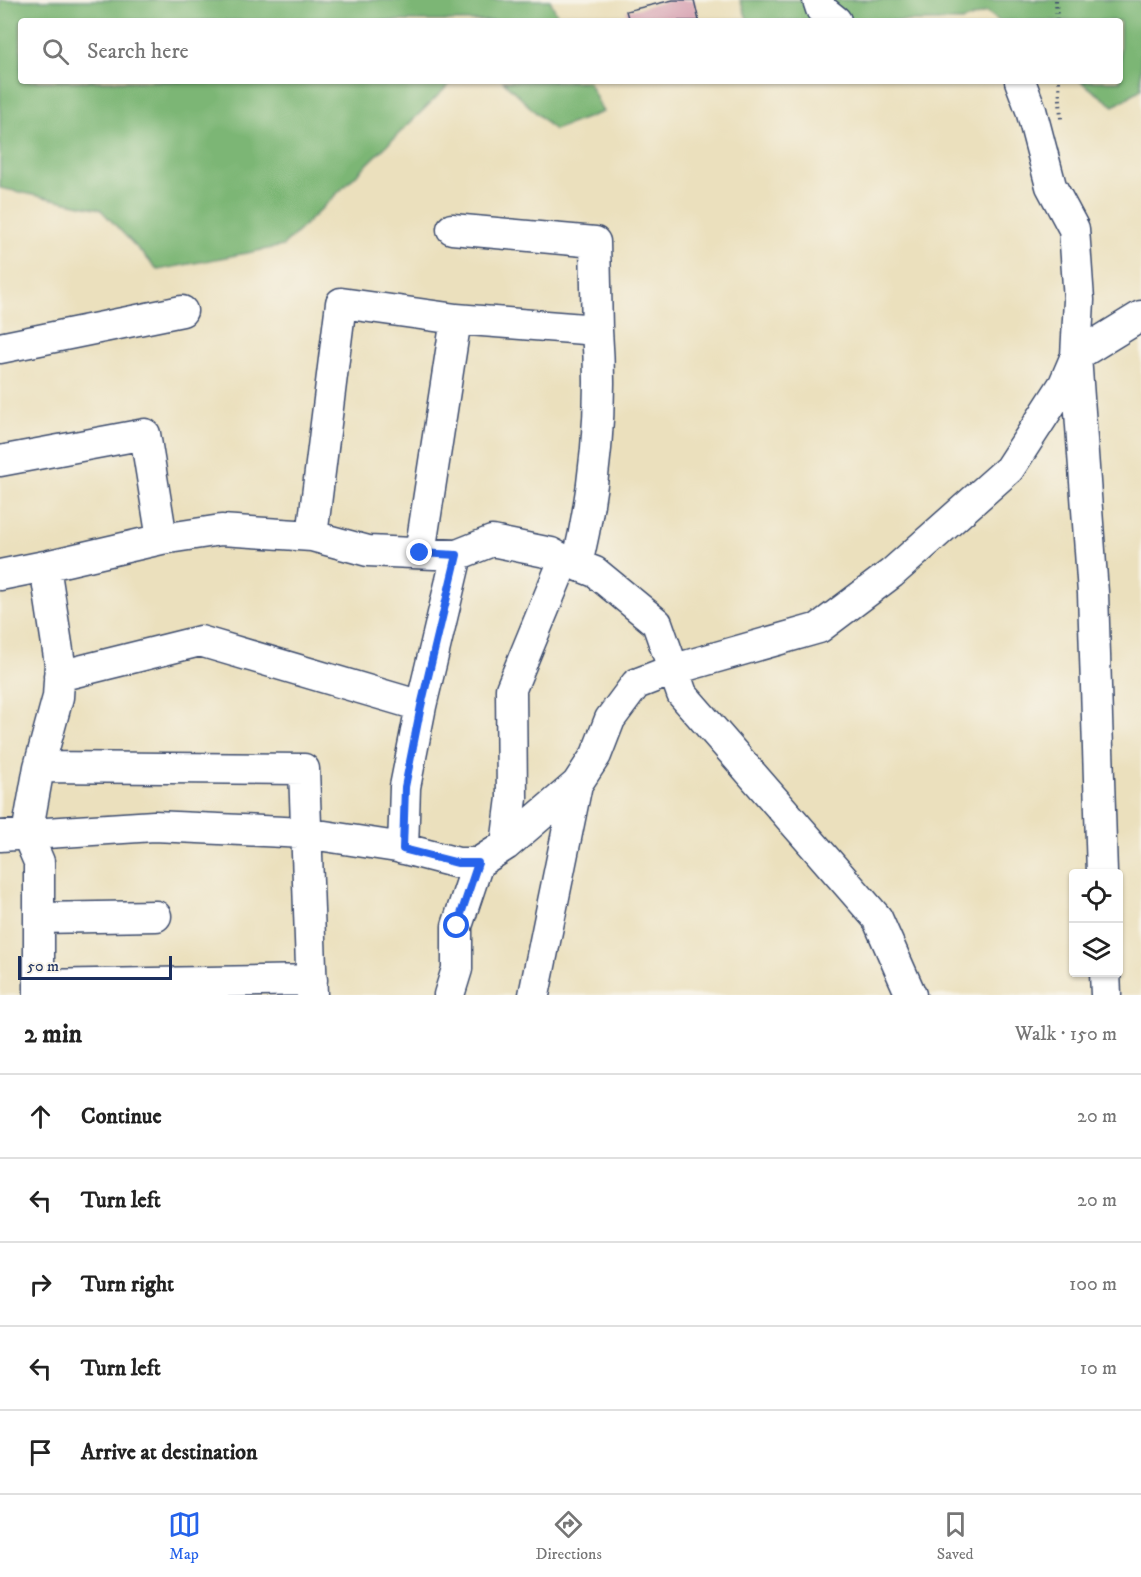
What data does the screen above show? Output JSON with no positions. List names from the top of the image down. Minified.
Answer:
{"scale_bar":"50 m","page":{"search":"Search here","scale":"50 m","heading":["2 min","Walk · 150 m"],"list":[["Continue","20 m"],["Turn left","20 m"],["Turn right","100 m"],["Turn left","10 m"],"Arrive at destination"],"nav":["Map","Directions","Saved"]}}
